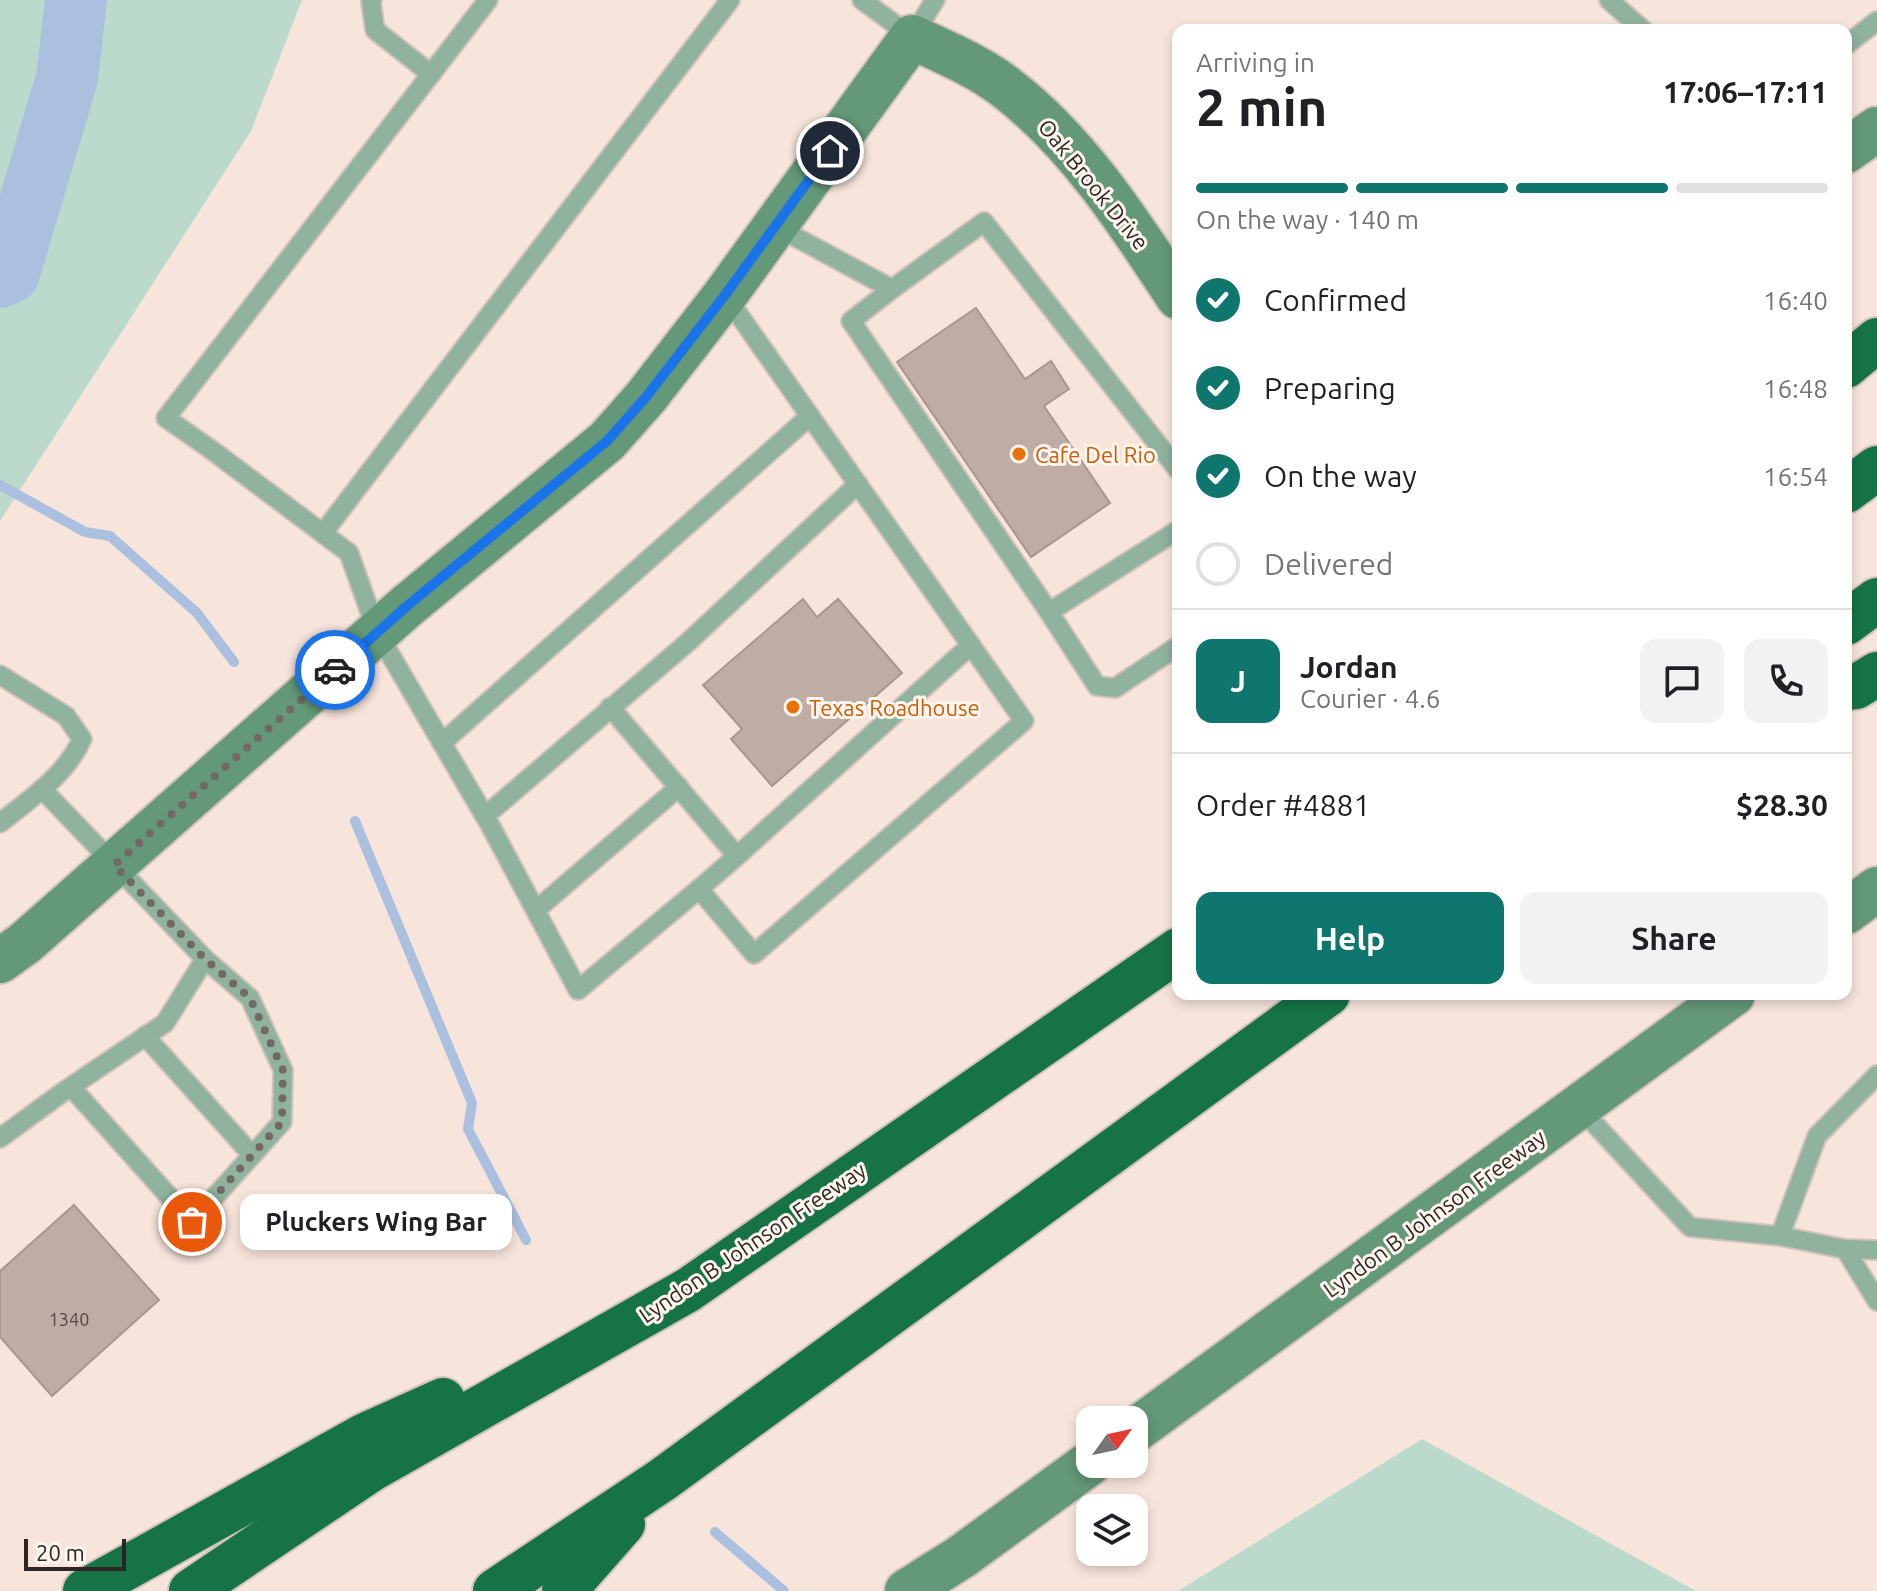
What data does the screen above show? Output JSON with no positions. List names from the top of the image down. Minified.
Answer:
{"streets":{"highway":["Lyndon B Johnson Freeway"],"street":["Oak Brook Drive"]},"places":["Cafe Del Rio","Texas Roadhouse","Pluckers Wing Bar"],"house_numbers":["1340"],"scale_bar":"20 m","north":"top right","page":{"heading":["2 min","Arriving in","17:06–17:11"],"panel":["Jordan","Courier · 4.6","Order #4881","$28.30"],"bar":"On the way · 140 m","list":[["Confirmed","16:40"],["Preparing","16:48"],["On the way","16:54"],"Delivered"],"round":"J","buttons":["Help","Share"],"bubble":"Pluckers Wing Bar","scale":"20 m"}}
